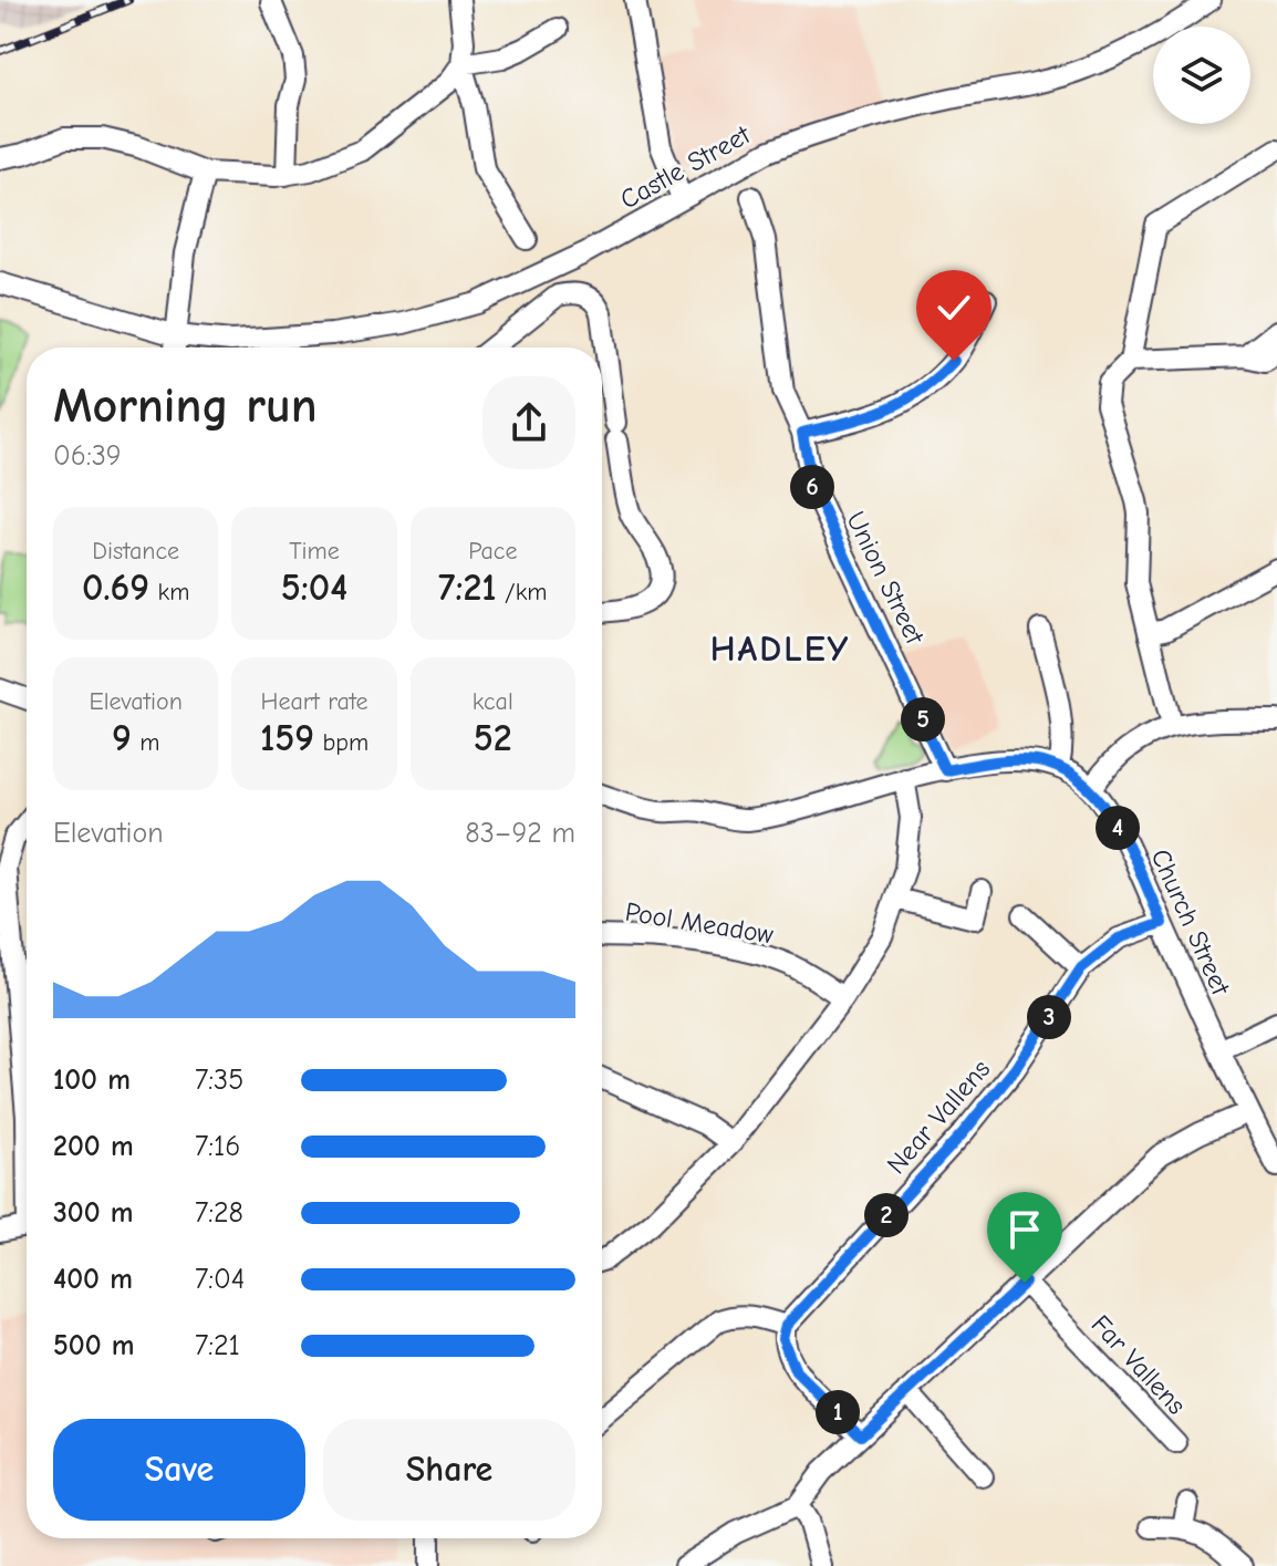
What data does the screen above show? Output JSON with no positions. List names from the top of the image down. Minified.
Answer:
{"streets":{"street":["Castle Street","Union Street","Church Street","Pool Meadow","Near Vallens","Far Vallens"]},"crossings":[["Union Street","Church Street"],["Church Street","Near Vallens"]],"districts":["HADLEY"],"page":{"heading":["Morning run","06:39"],"pins":["6","5","4","3","2","1"],"stats":[["Distance","0.69 km"],["Time","5:04"],["Pace","7:21 /km"],["Elevation","9 m"],["Heart rate","159 bpm"],["kcal","52"]],"chart":["Elevation","83–92 m"],"list":[{"name":"100 m","note":"7:35"},{"name":"200 m","note":"7:16"},{"name":"300 m","note":"7:28"},{"name":"400 m","note":"7:04"},{"name":"500 m","note":"7:21"}],"buttons":["Save","Share"]}}
